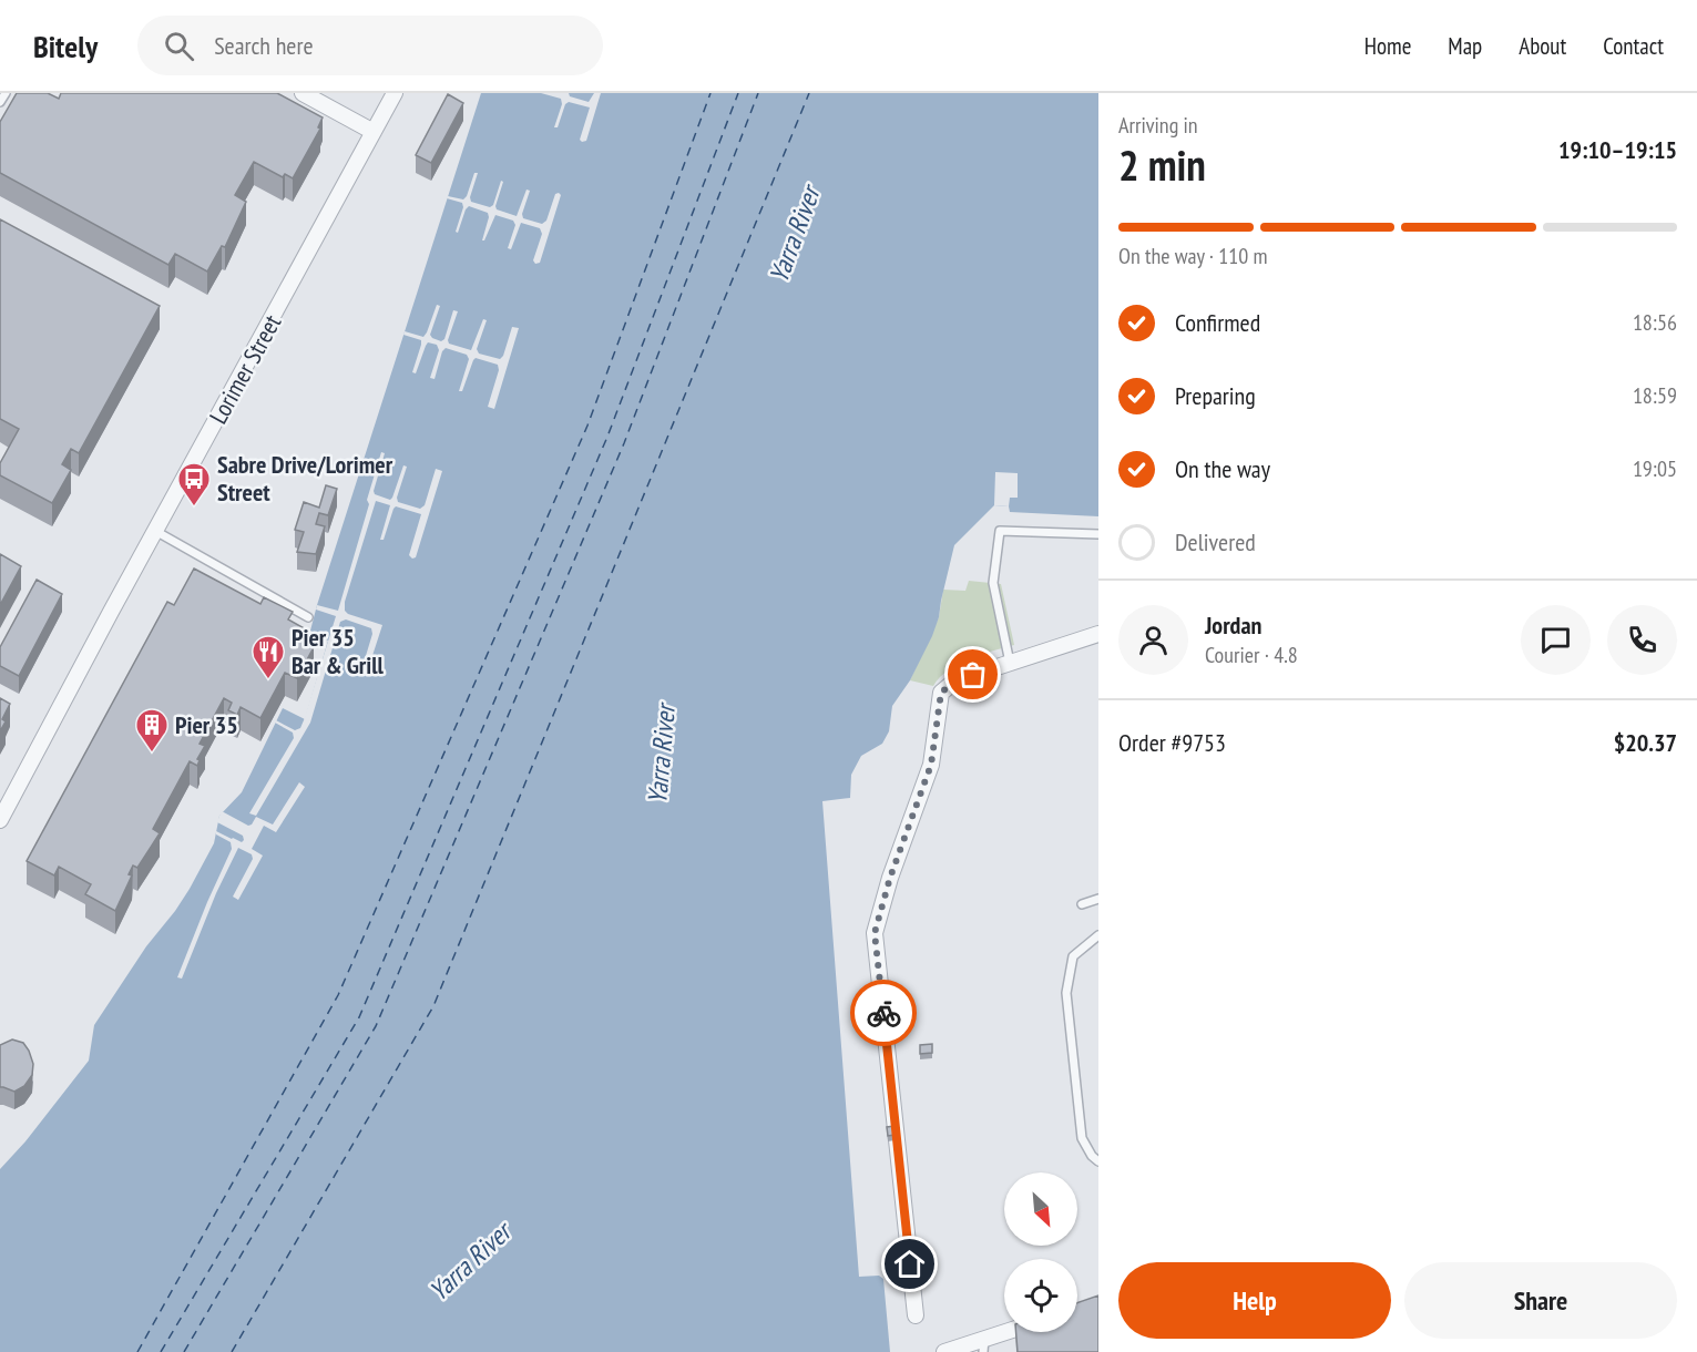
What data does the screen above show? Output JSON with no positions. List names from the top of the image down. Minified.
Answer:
{"streets":{"street":["Lorimer Street"]},"water":["Yarra River"],"places":{"bus stop":["Sabre Drive/Lorimer Street"],"restaurant":["Pier 35 Bar & Grill"],"building":["Pier 35"]},"north":"bottom right","page":{"header":"Bitely","search":"Search here","nav":["Home","Map","About","Contact"],"heading":["2 min","Arriving in","19:10–19:15"],"panel":["Jordan","Courier · 4.8","Order #9753","$20.37"],"bar":"On the way · 110 m","list":[["Confirmed","18:56"],["Preparing","18:59"],["On the way","19:05"],"Delivered"],"buttons":["Help","Share"]}}
